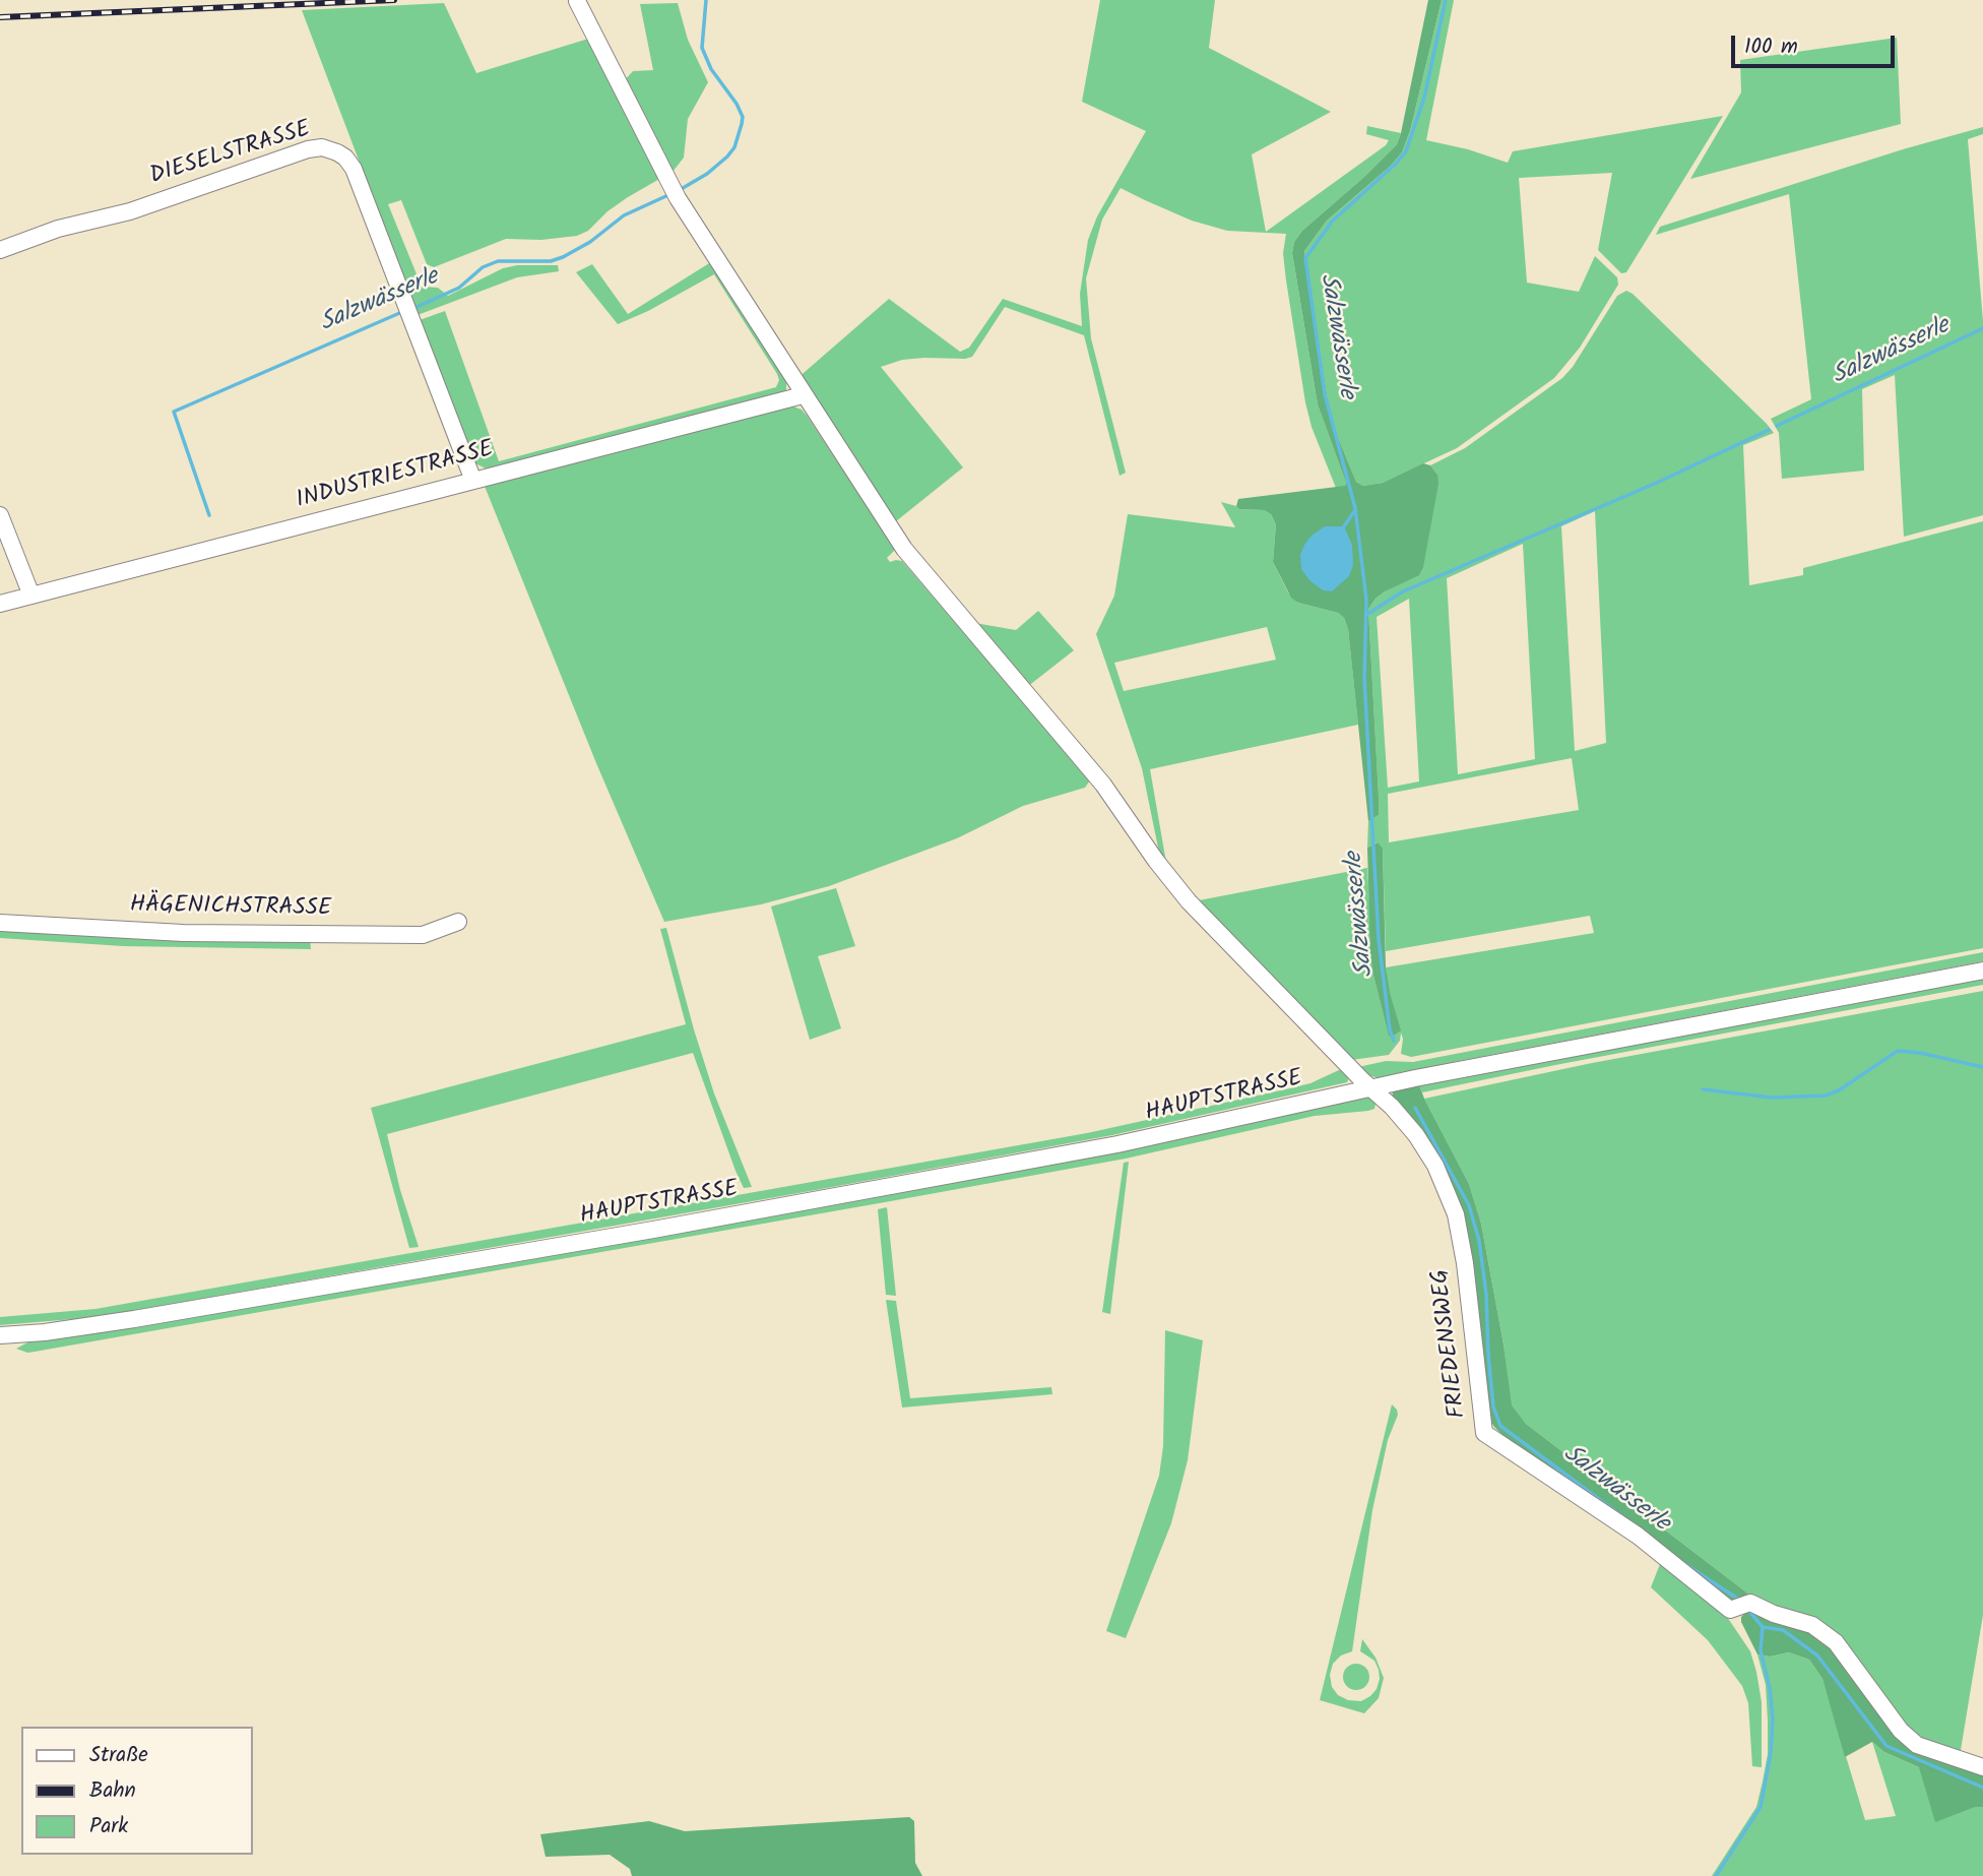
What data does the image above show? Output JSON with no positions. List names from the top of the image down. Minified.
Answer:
{"streets":{"street":["DIESELSTRASSE","INDUSTRIESTRASSE","HÄGENICHSTRASSE","HAUPTSTRASSE","FRIEDENSWEG"]},"crossings":[["DIESELSTRASSE","INDUSTRIESTRASSE"],["INDUSTRIESTRASSE","FRIEDENSWEG"],["HAUPTSTRASSE","FRIEDENSWEG"]],"water":["Salzwässerle"],"legend":["Straße","Bahn","Park"],"scale_bar":"100 m"}
